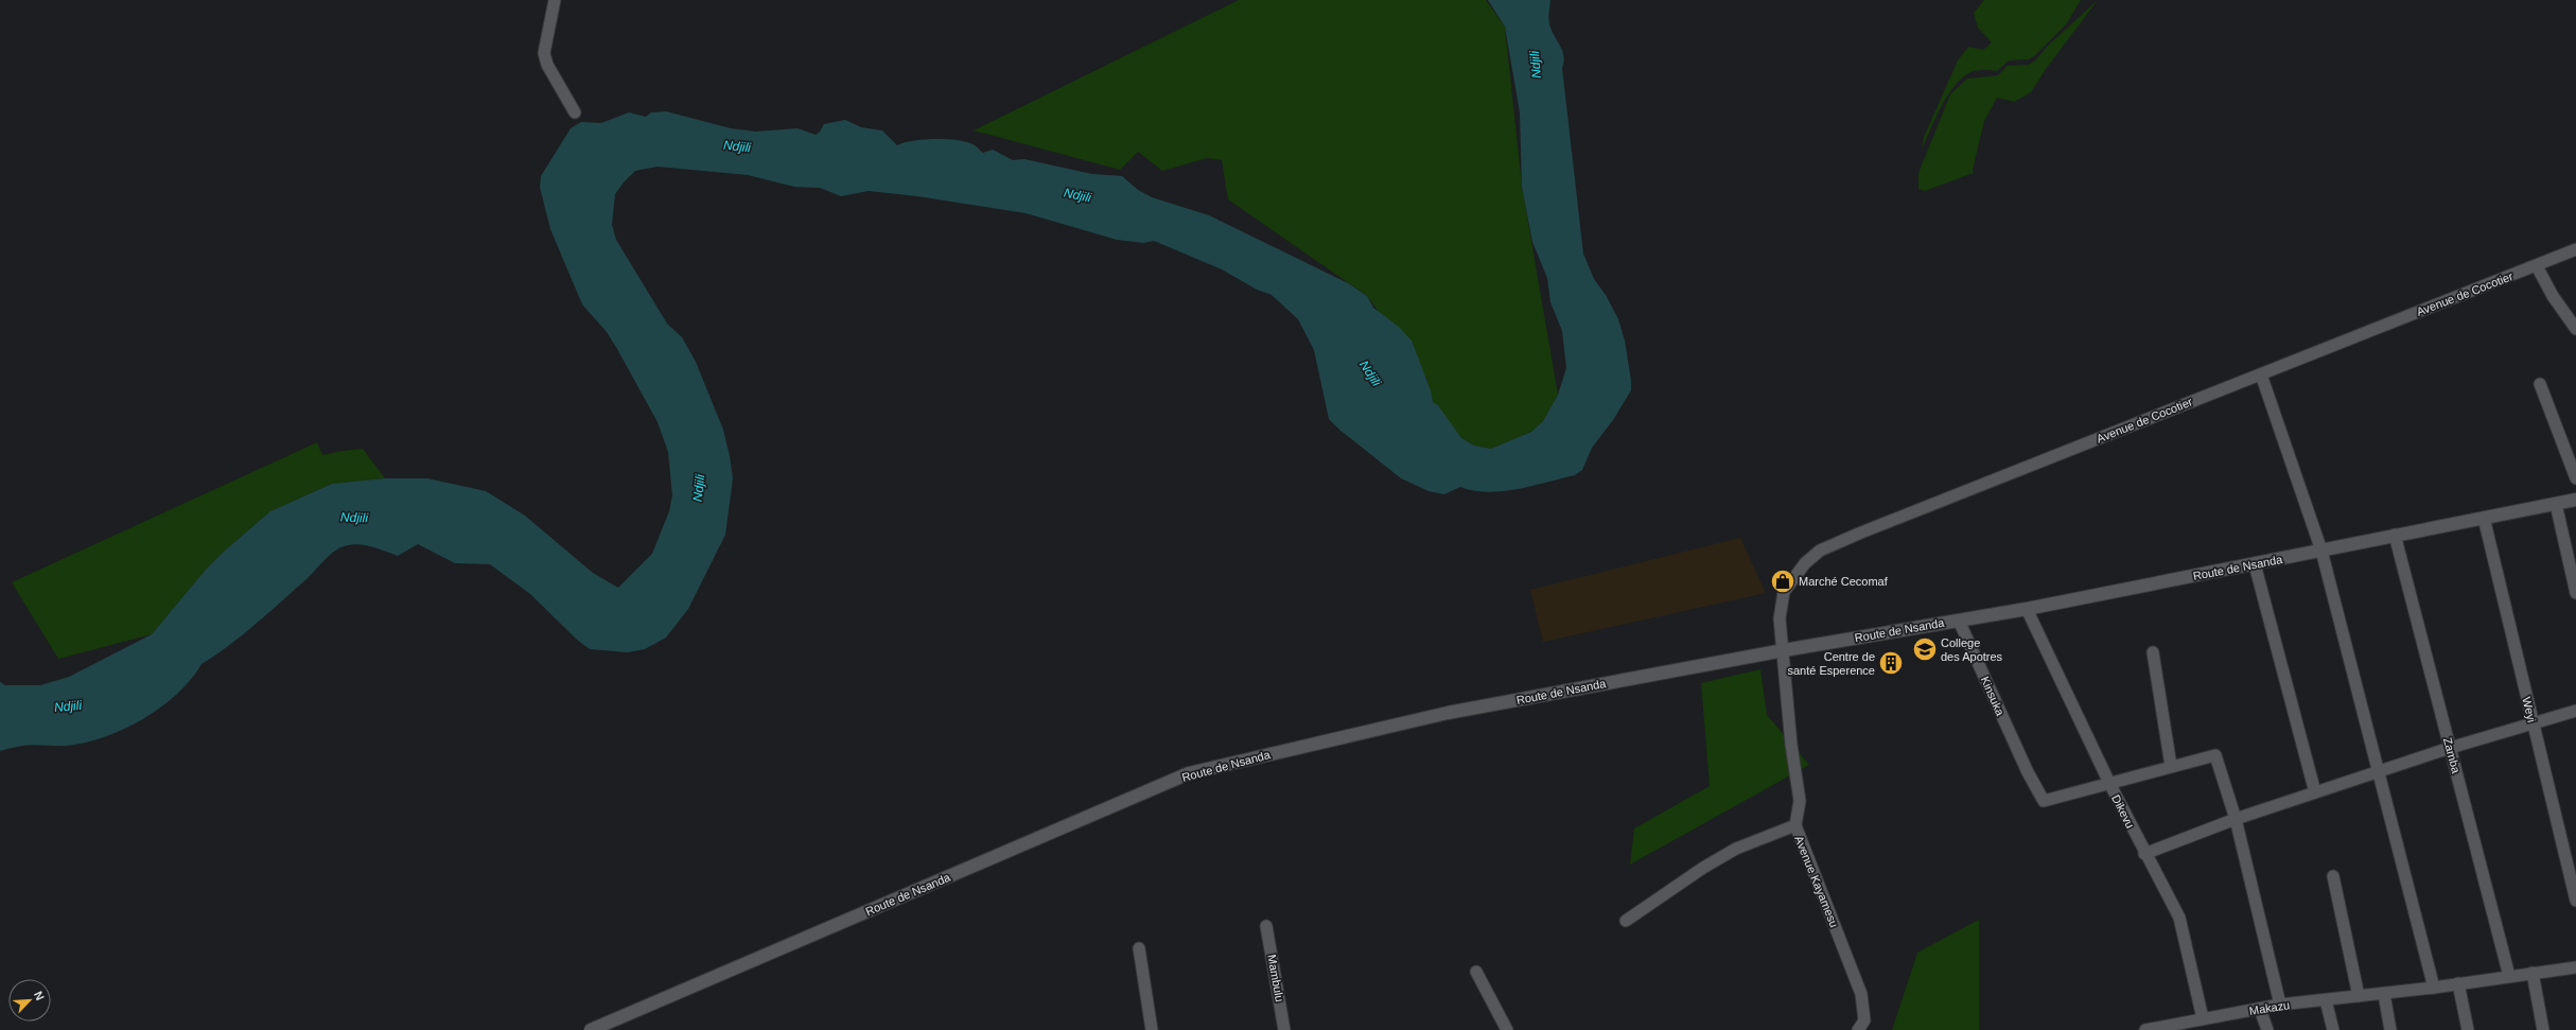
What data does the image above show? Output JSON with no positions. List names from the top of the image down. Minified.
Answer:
{"streets":{"street":["Avenue de Cocotier","Route de Nsanda","Kinsuka","Weyi","Zamba","Dikevu","Avenue Kayamesu","Mambulu","Makazu"]},"crossings":[["Avenue de Cocotier","Route de Nsanda"],["Avenue de Cocotier","Avenue Kayamesu"],["Route de Nsanda","Kinsuka"],["Route de Nsanda","Weyi"],["Route de Nsanda","Zamba"],["Route de Nsanda","Dikevu"],["Route de Nsanda","Avenue Kayamesu"],["Kinsuka","Dikevu"],["Zamba","Makazu"],["Dikevu","Makazu"]],"water":["Ndjili"],"places":{"shop":["Marché Cecomaf"],"school or university":["College des Apotres"],"building":["Centre de santé Esperence"]},"north":"top right"}
